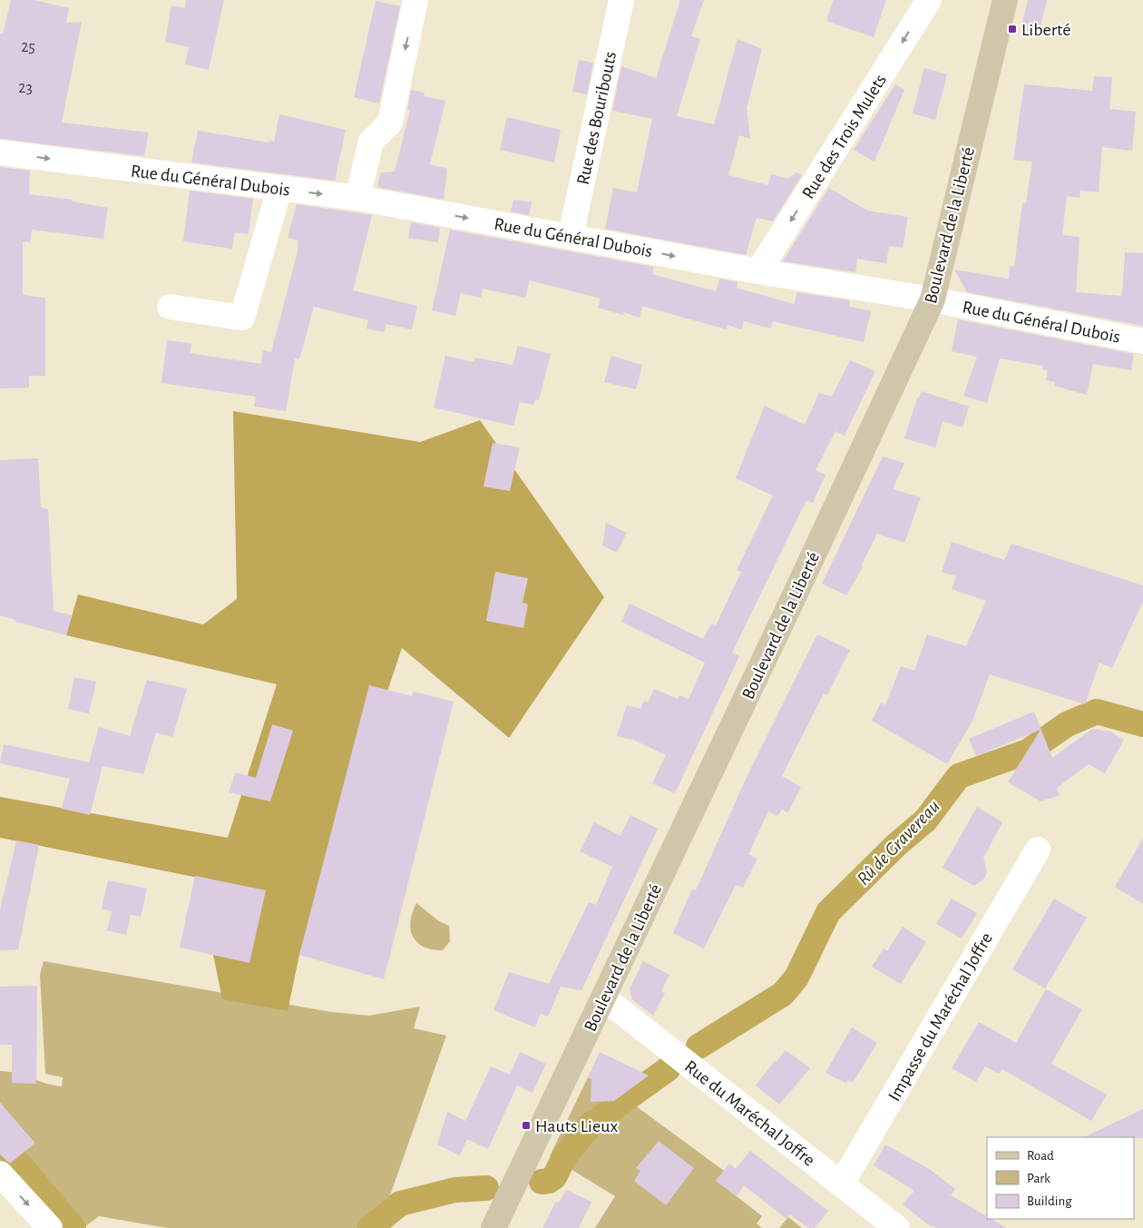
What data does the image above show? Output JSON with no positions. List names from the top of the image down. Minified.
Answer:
{"streets":{"street":["Rue des Bouribouts","Rue des Trois Mulets","Rue du Général Dubois","Boulevard de la Liberté","Impasse du Maréchal Joffre","Rue du Maréchal Joffre"]},"crossings":[["Rue des Bouribouts","Rue du Général Dubois"],["Rue des Trois Mulets","Rue du Général Dubois"],["Rue du Général Dubois","Boulevard de la Liberté"],["Boulevard de la Liberté","Rue du Maréchal Joffre"],["Impasse du Maréchal Joffre","Rue du Maréchal Joffre"]],"one_way":["Rue des Trois Mulets","Rue du Général Dubois"],"water":["Rû de Gravereau"],"places":{"transit":["Liberté","Hauts Lieux"]},"house_numbers":["25","23"],"legend":["Road","Park","Building"]}
